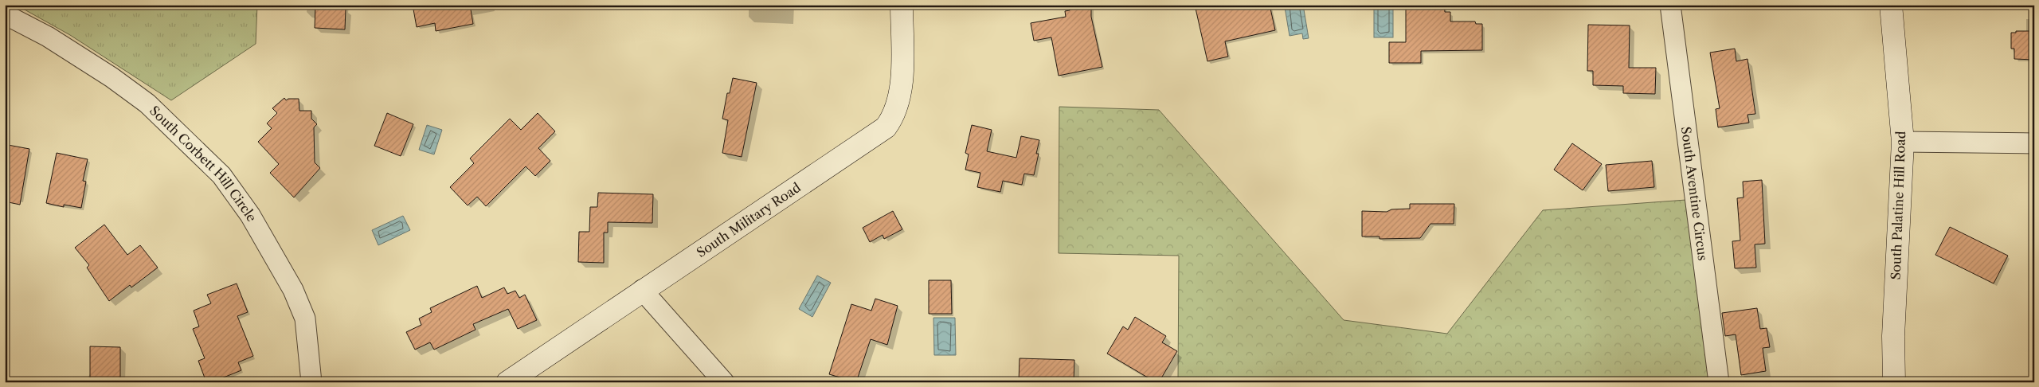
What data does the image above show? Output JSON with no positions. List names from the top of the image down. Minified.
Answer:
{"streets":{"street":["South Corbett Hill Circle","South Aventine Circus","South Palatine Hill Road","South Military Road"]}}
